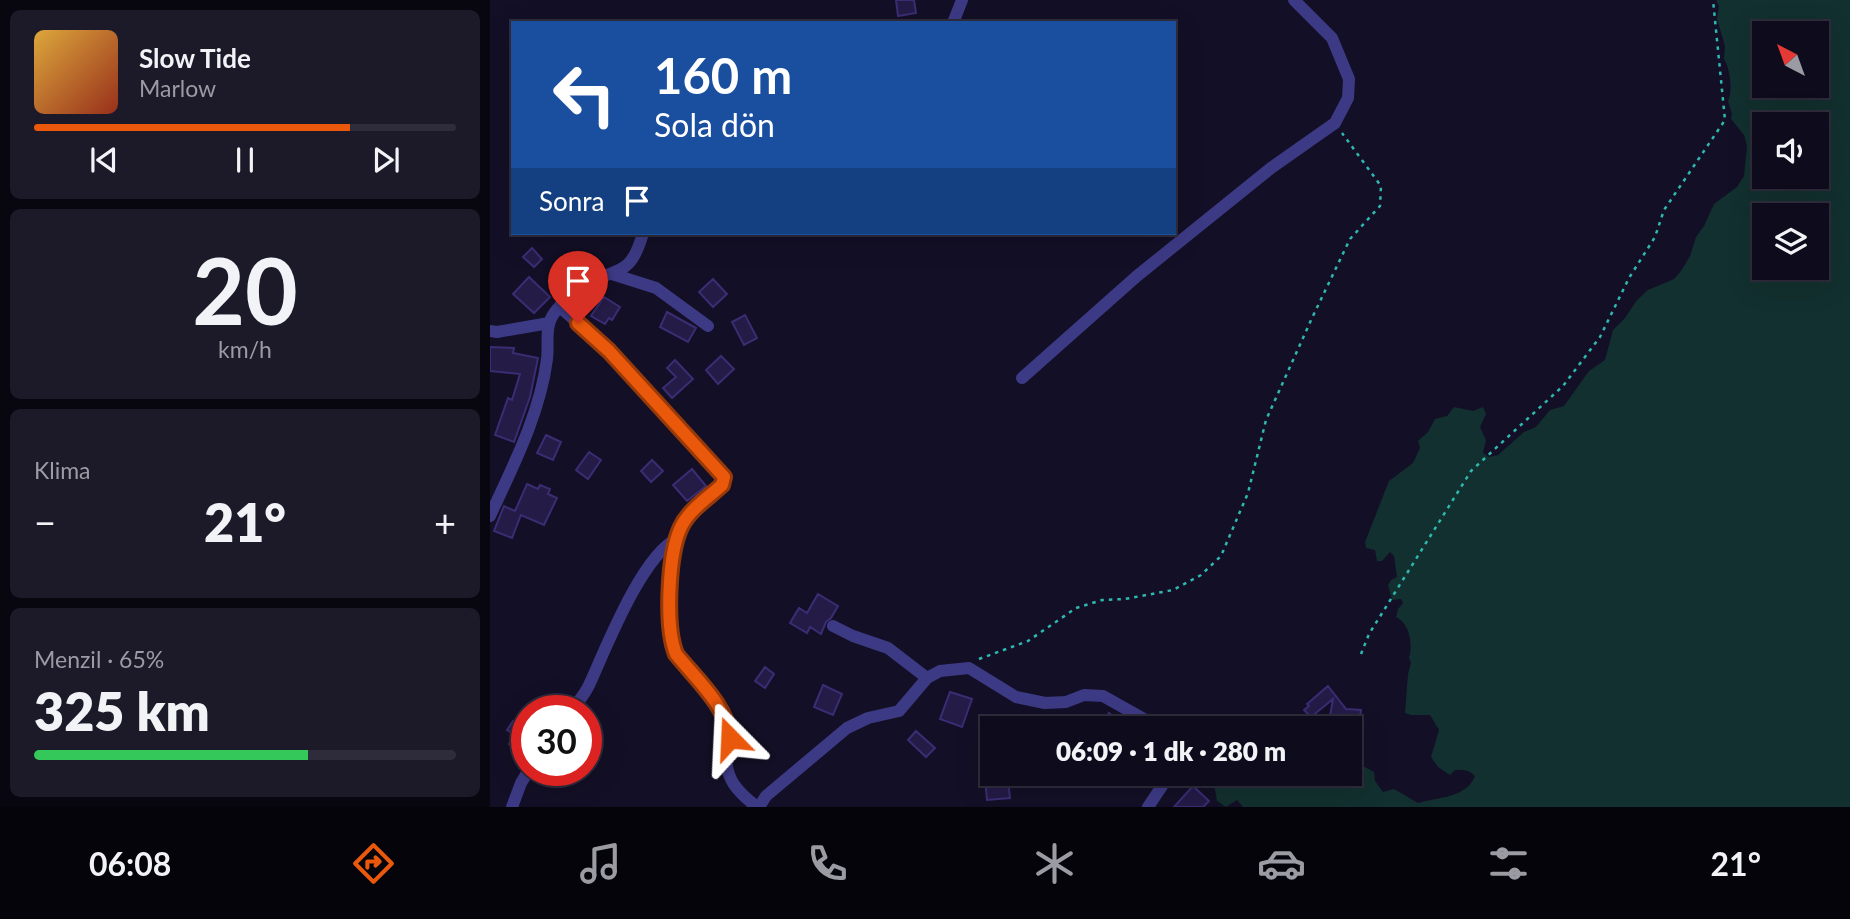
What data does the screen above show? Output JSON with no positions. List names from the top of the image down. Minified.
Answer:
{"north":"top left","page":{"turn":["160 m","Sola dön"],"song":["Slow Tide","Marlow"],"then":"Sonra","tile":[["20","km/h"],"Klima",["Menzil · 65%","325 km"]],"heat":["−","21°","+"],"limit":"30","trip":"06:09 · 1 dk · 280 m","tabs":["06:08","21°"]}}
